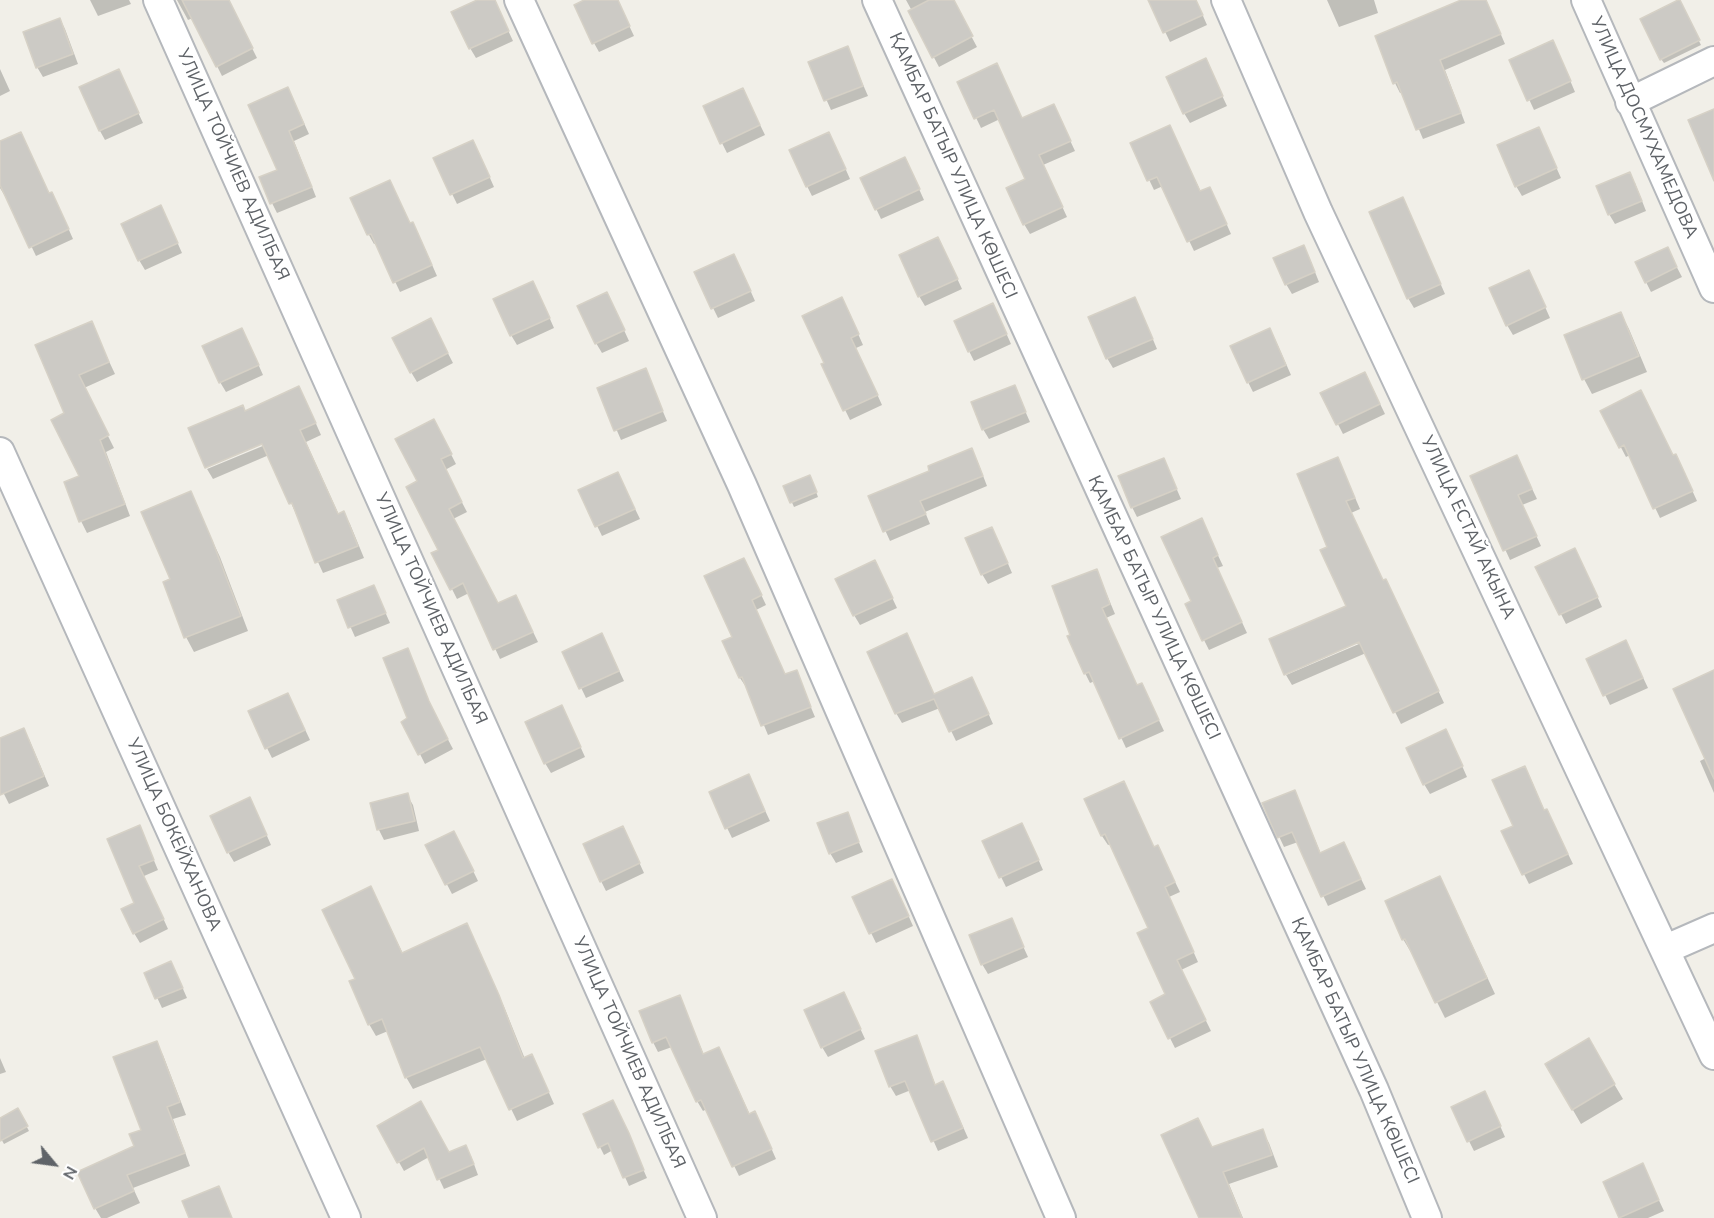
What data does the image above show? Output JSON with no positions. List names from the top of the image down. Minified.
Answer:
{"streets":{"street":["УЛИЦА ДОСМУХАМЕДОВА","УЛИЦА ТОЙЧИЕВ АДИЛБАЯ","ҚАМБАР БАТЫР УЛИЦА КӨШЕСІ","УЛИЦА ЕСТАЙ АКЫНА","УЛИЦА БОКЕЙХАНОВА"]},"north":"bottom right"}
